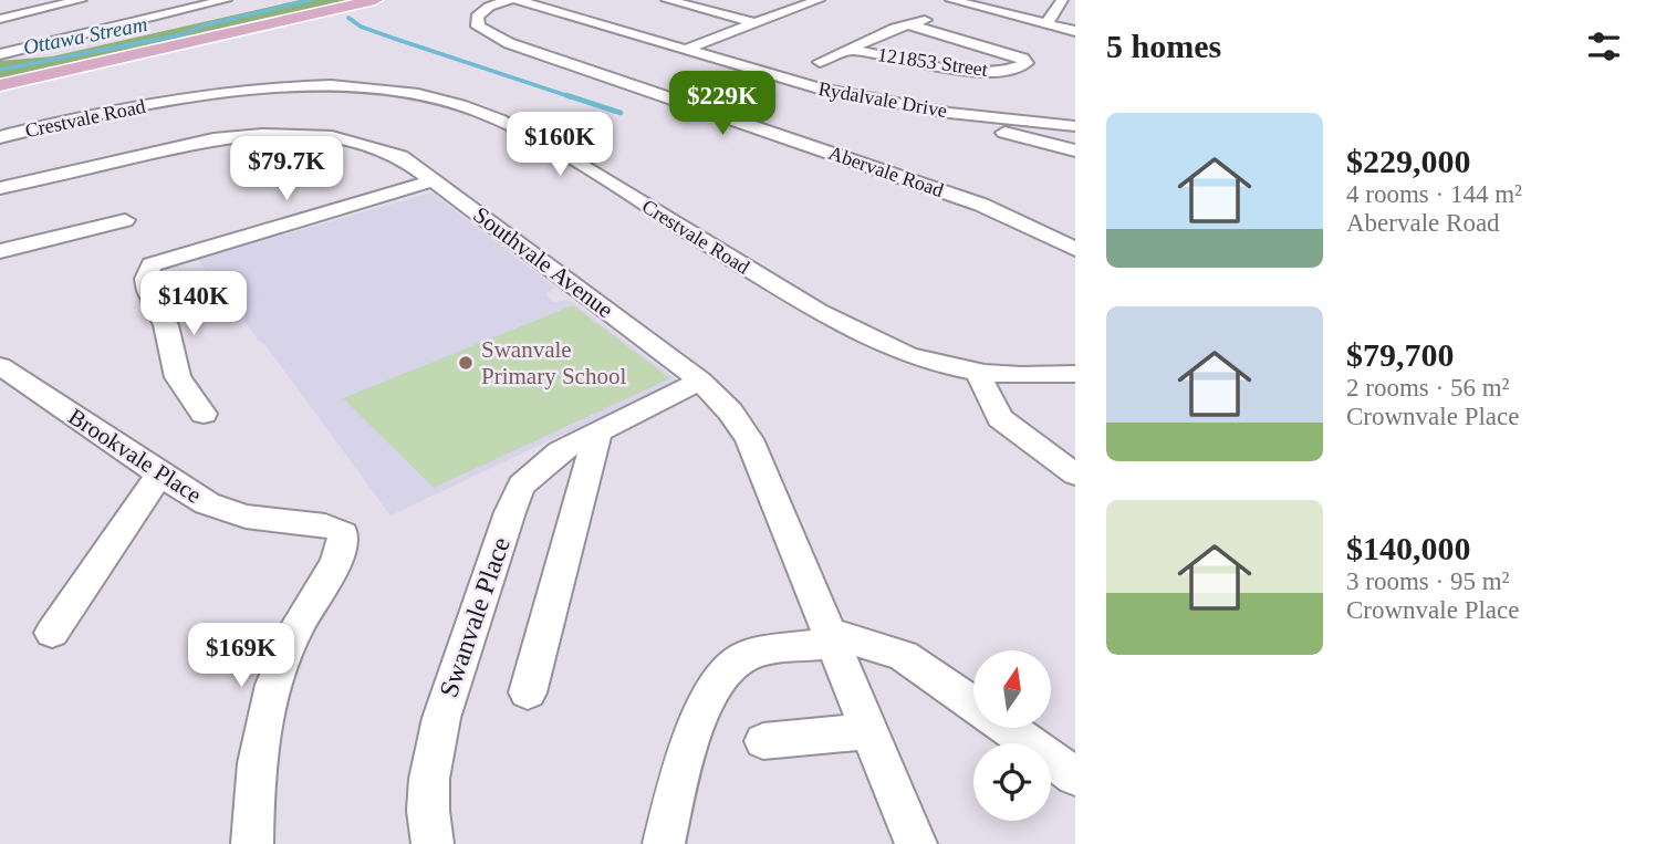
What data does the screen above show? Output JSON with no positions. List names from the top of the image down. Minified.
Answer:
{"streets":{"street":["121853 Street","Rydalvale Drive","Crestvale Road","Abervale Road","Southvale Avenue","Brookvale Place","Swanvale Place"]},"crossings":[["Southvale Avenue","Swanvale Place"]],"water":["Ottawa Stream"],"places":["Swanvale Primary School"],"north":"top","page":{"heading":"5 homes","price":["$229K","$160K","$79.7K","$140K","$169K"],"list":[{"name":"$229,000","note":"4 rooms · 144 m² · Abervale Road"},{"name":"$79,700","note":"2 rooms · 56 m² · Crownvale Place"},{"name":"$140,000","note":"3 rooms · 95 m² · Crownvale Place"}]}}
